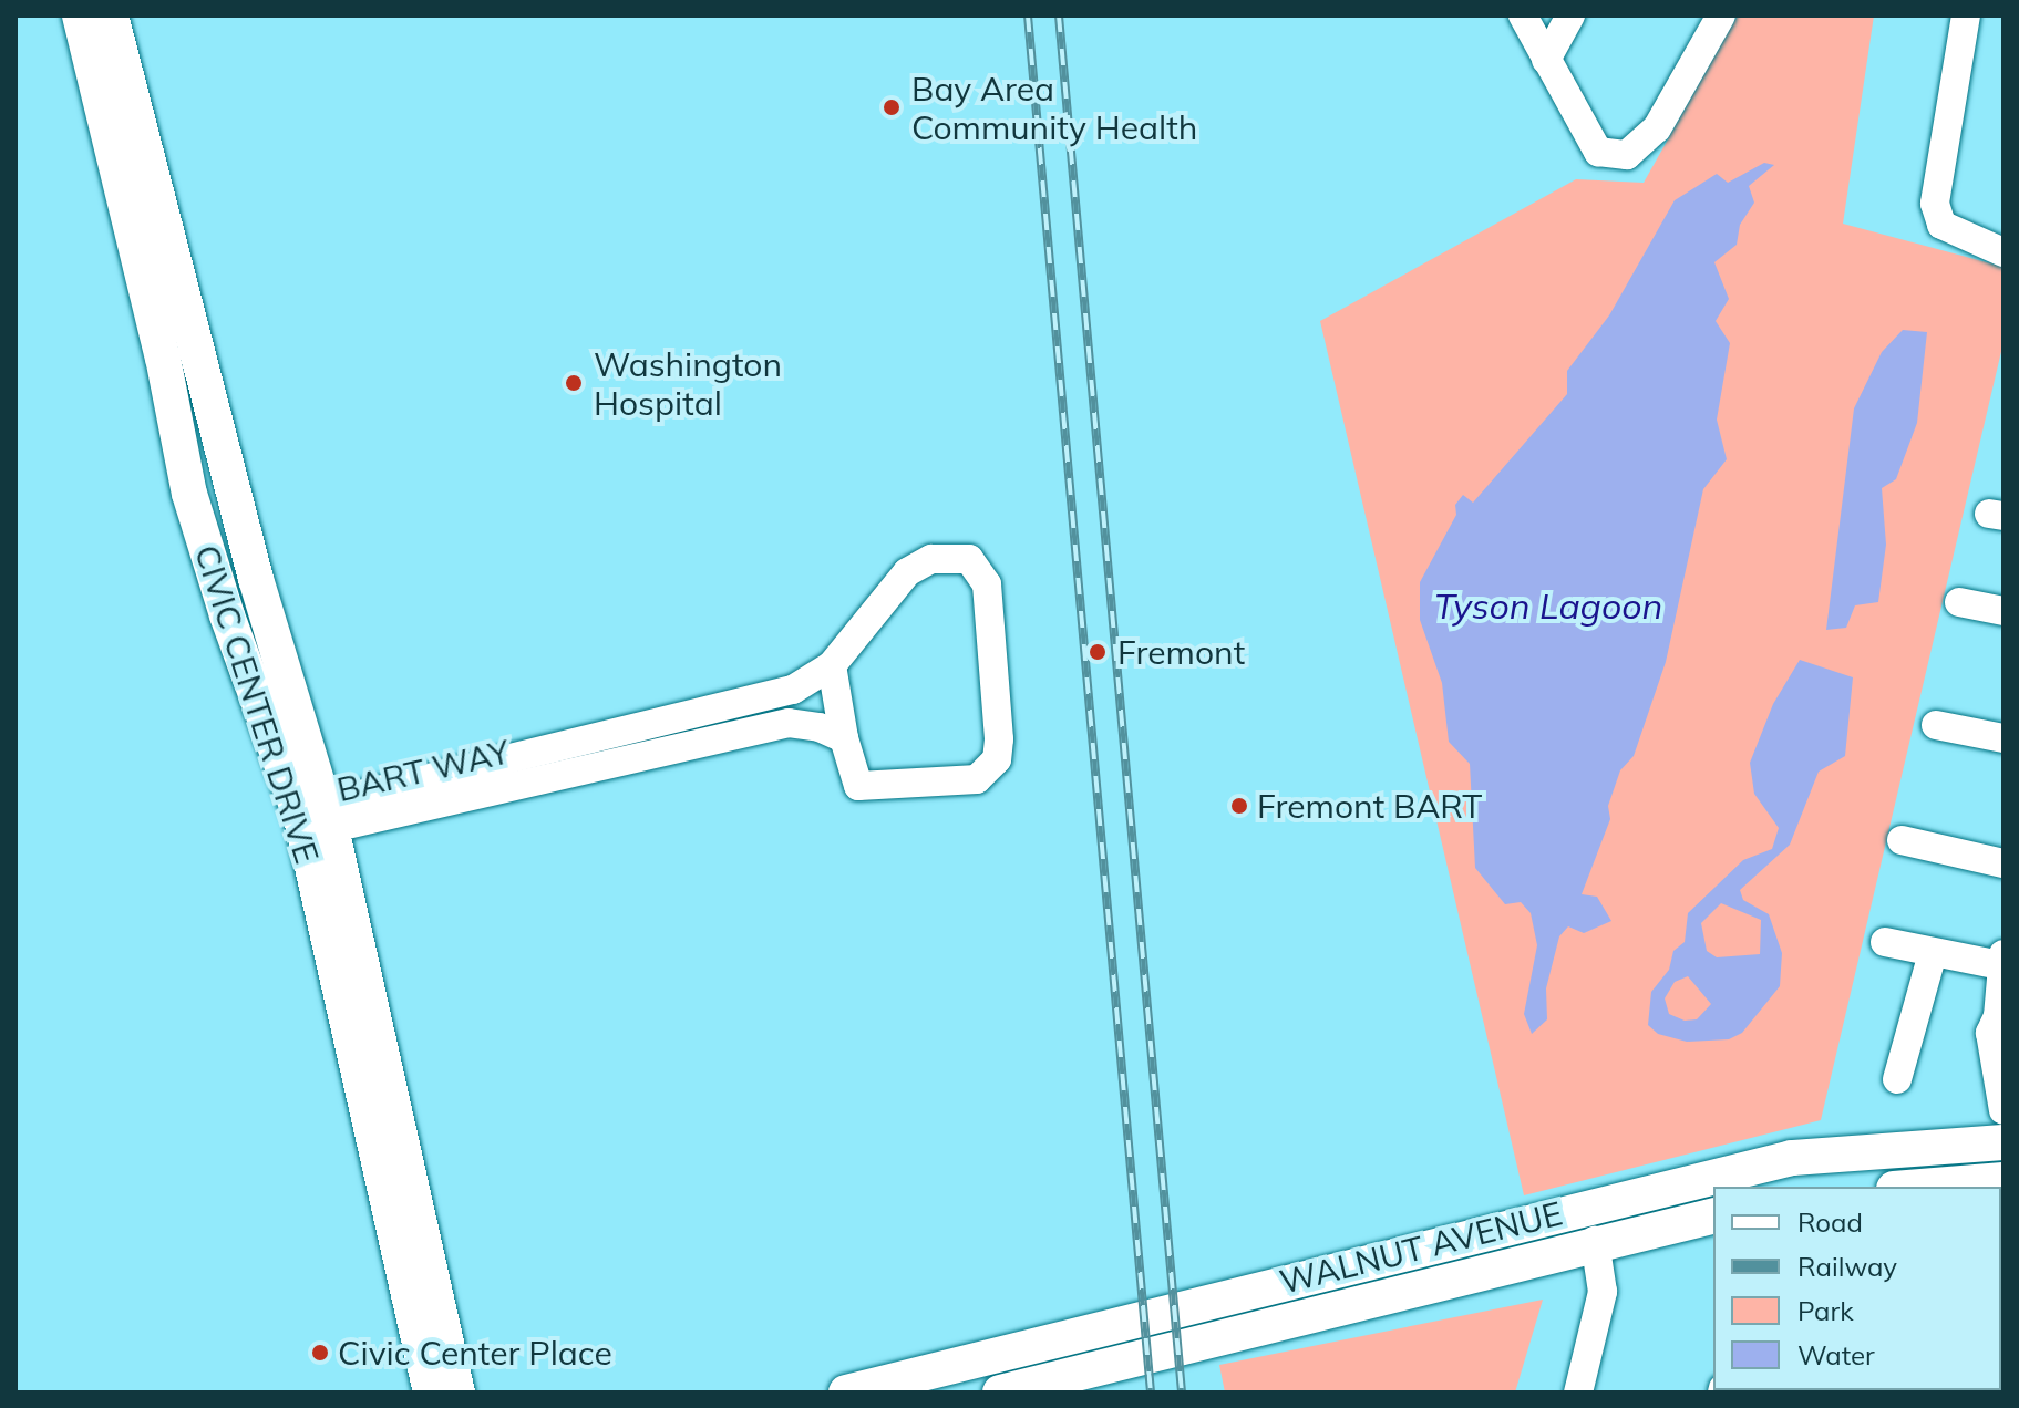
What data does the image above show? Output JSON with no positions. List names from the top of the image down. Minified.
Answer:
{"streets":{"main road":["CIVIC CENTER DRIVE","WALNUT AVENUE"],"street":["BART WAY"]},"crossings":[["CIVIC CENTER DRIVE","BART WAY"]],"water":["Tyson Lagoon"],"places":["Bay Area Community Health","Washington Hospital","Fremont","Fremont BART","Civic Center Place"],"legend":["Road","Railway","Park","Water"]}
